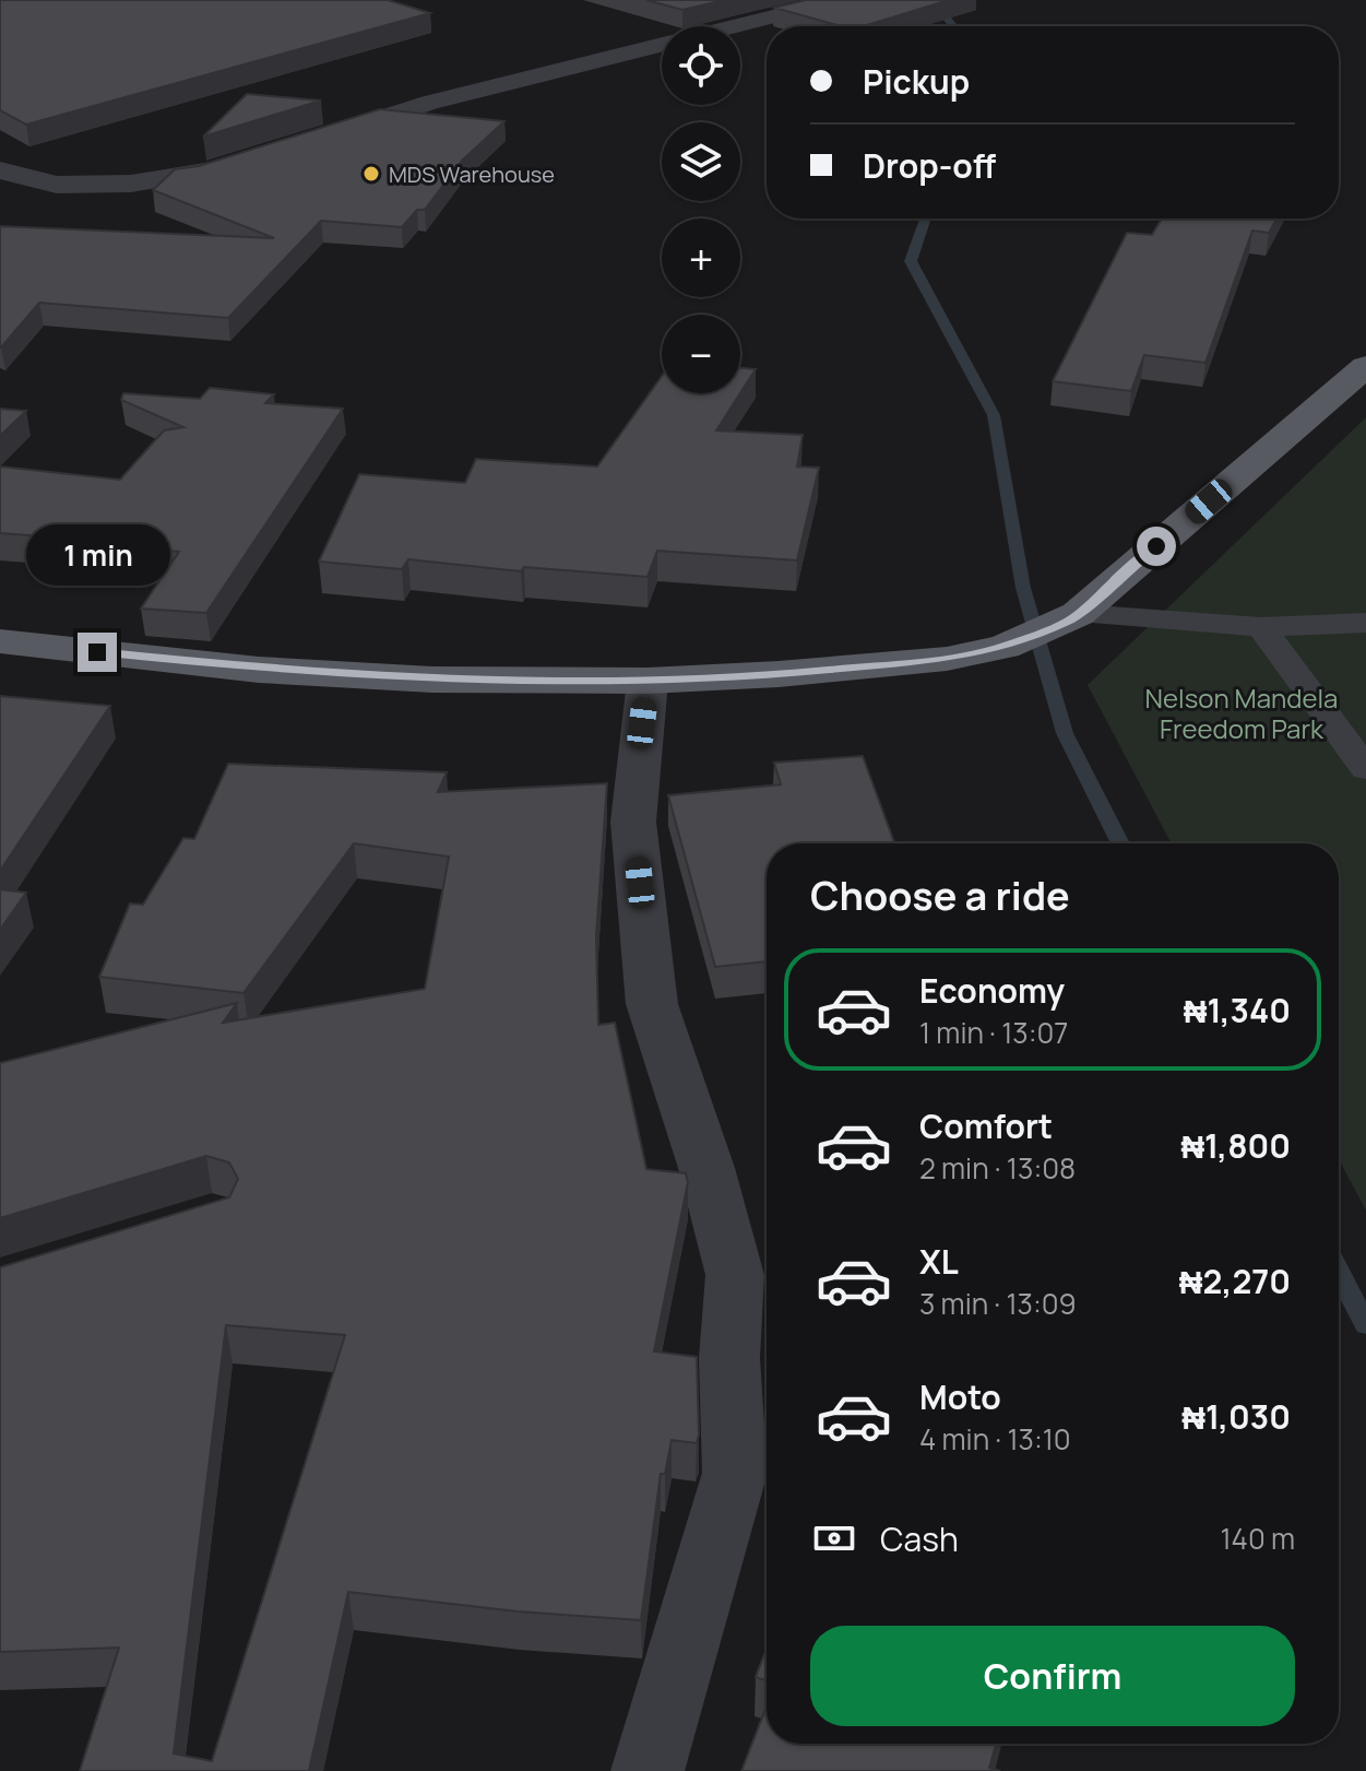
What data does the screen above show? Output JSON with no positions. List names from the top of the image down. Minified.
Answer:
{"parks":["Nelson Mandela Freedom Park"],"places":["MDS Warehouse"],"page":{"map_buttons":["+","−"],"banner":["Pickup","Drop-off"],"bubble":"1 min","heading":"Choose a ride","list":[{"name":"Economy","note":"1 min · 13:07","value":"₦1,340"},{"name":"Comfort","note":"2 min · 13:08","value":"₦1,800"},{"name":"XL","note":"3 min · 13:09","value":"₦2,270"},{"name":"Moto","note":"4 min · 13:10","value":"₦1,030"}],"pay":["Cash","140 m"],"buttons":"Confirm"}}
